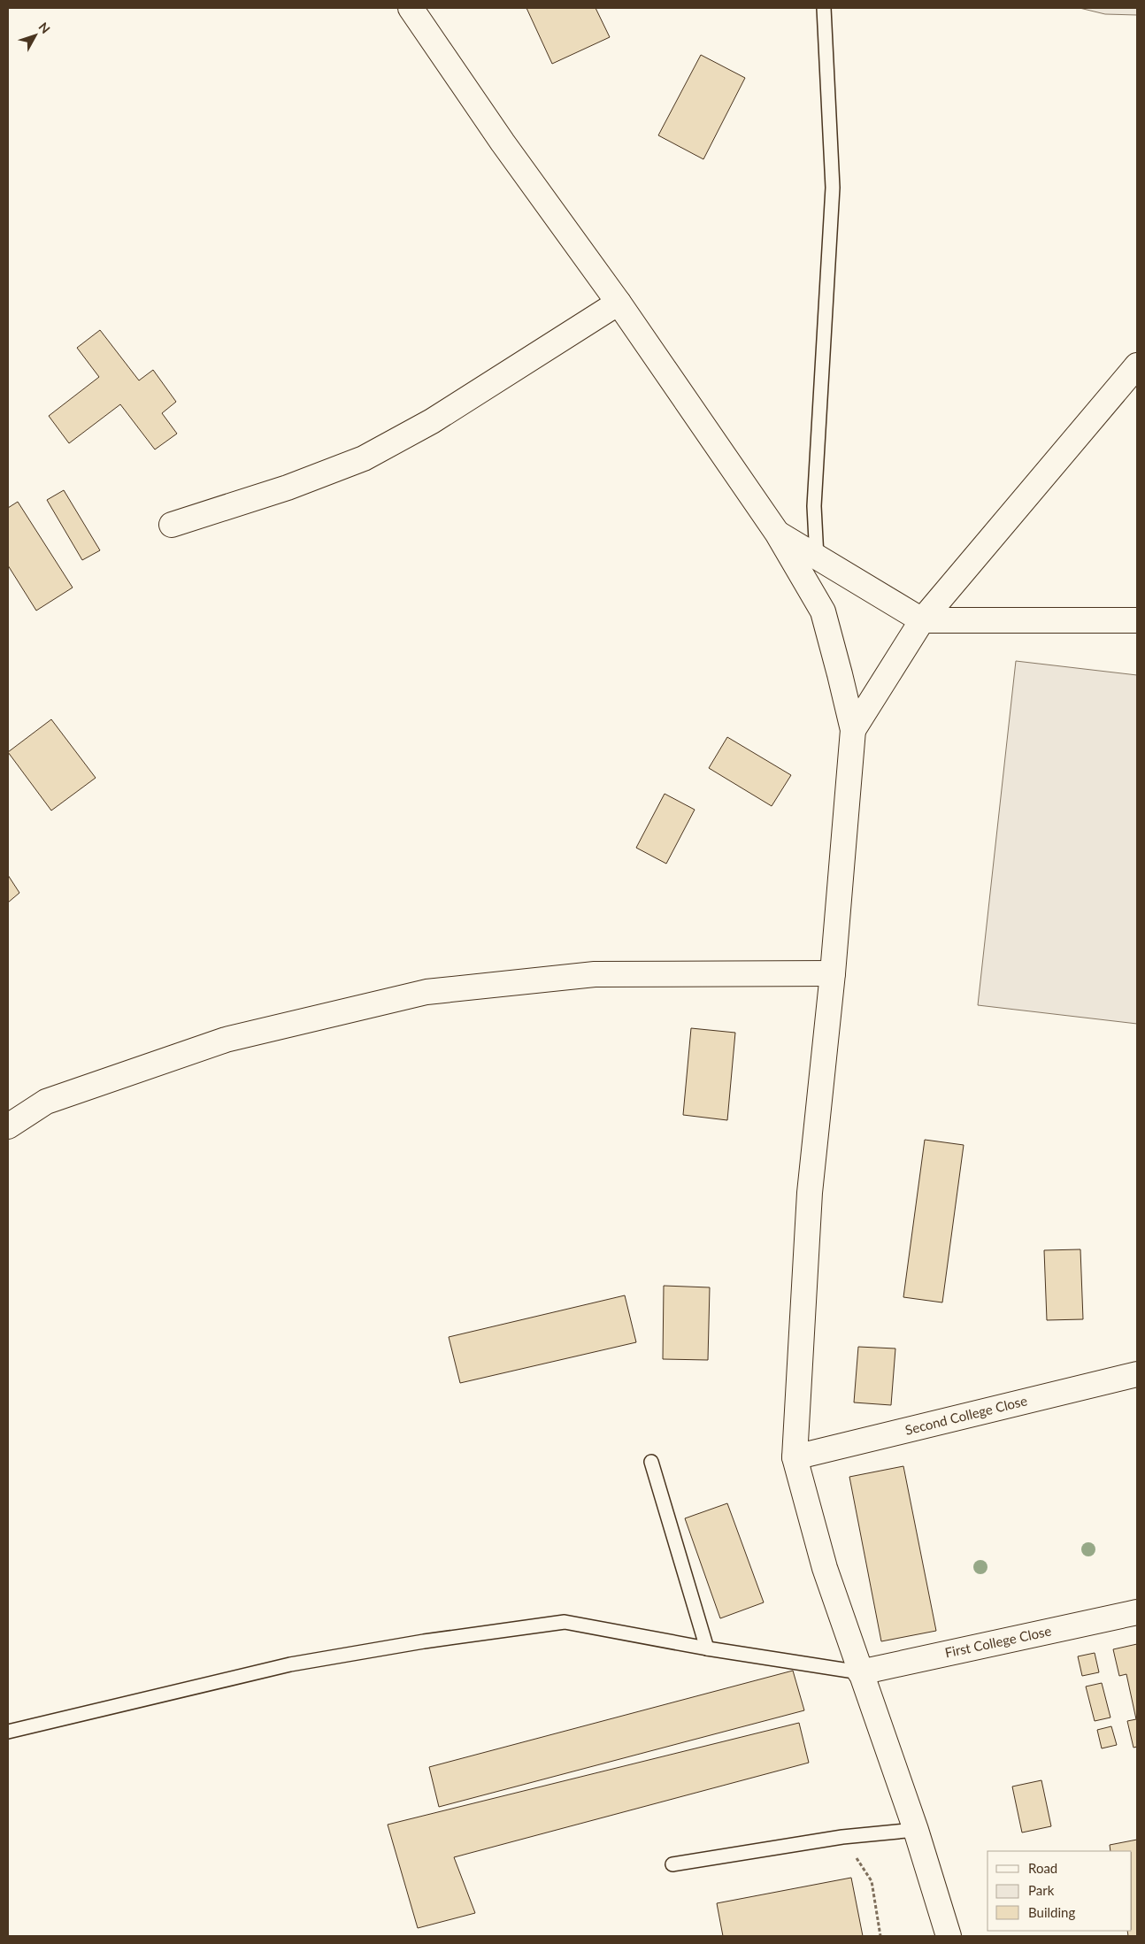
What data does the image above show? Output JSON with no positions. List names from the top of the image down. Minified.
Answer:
{"streets":{"street":["Second College Close","First College Close"]},"legend":["Road","Park","Building"],"north":"top right"}
